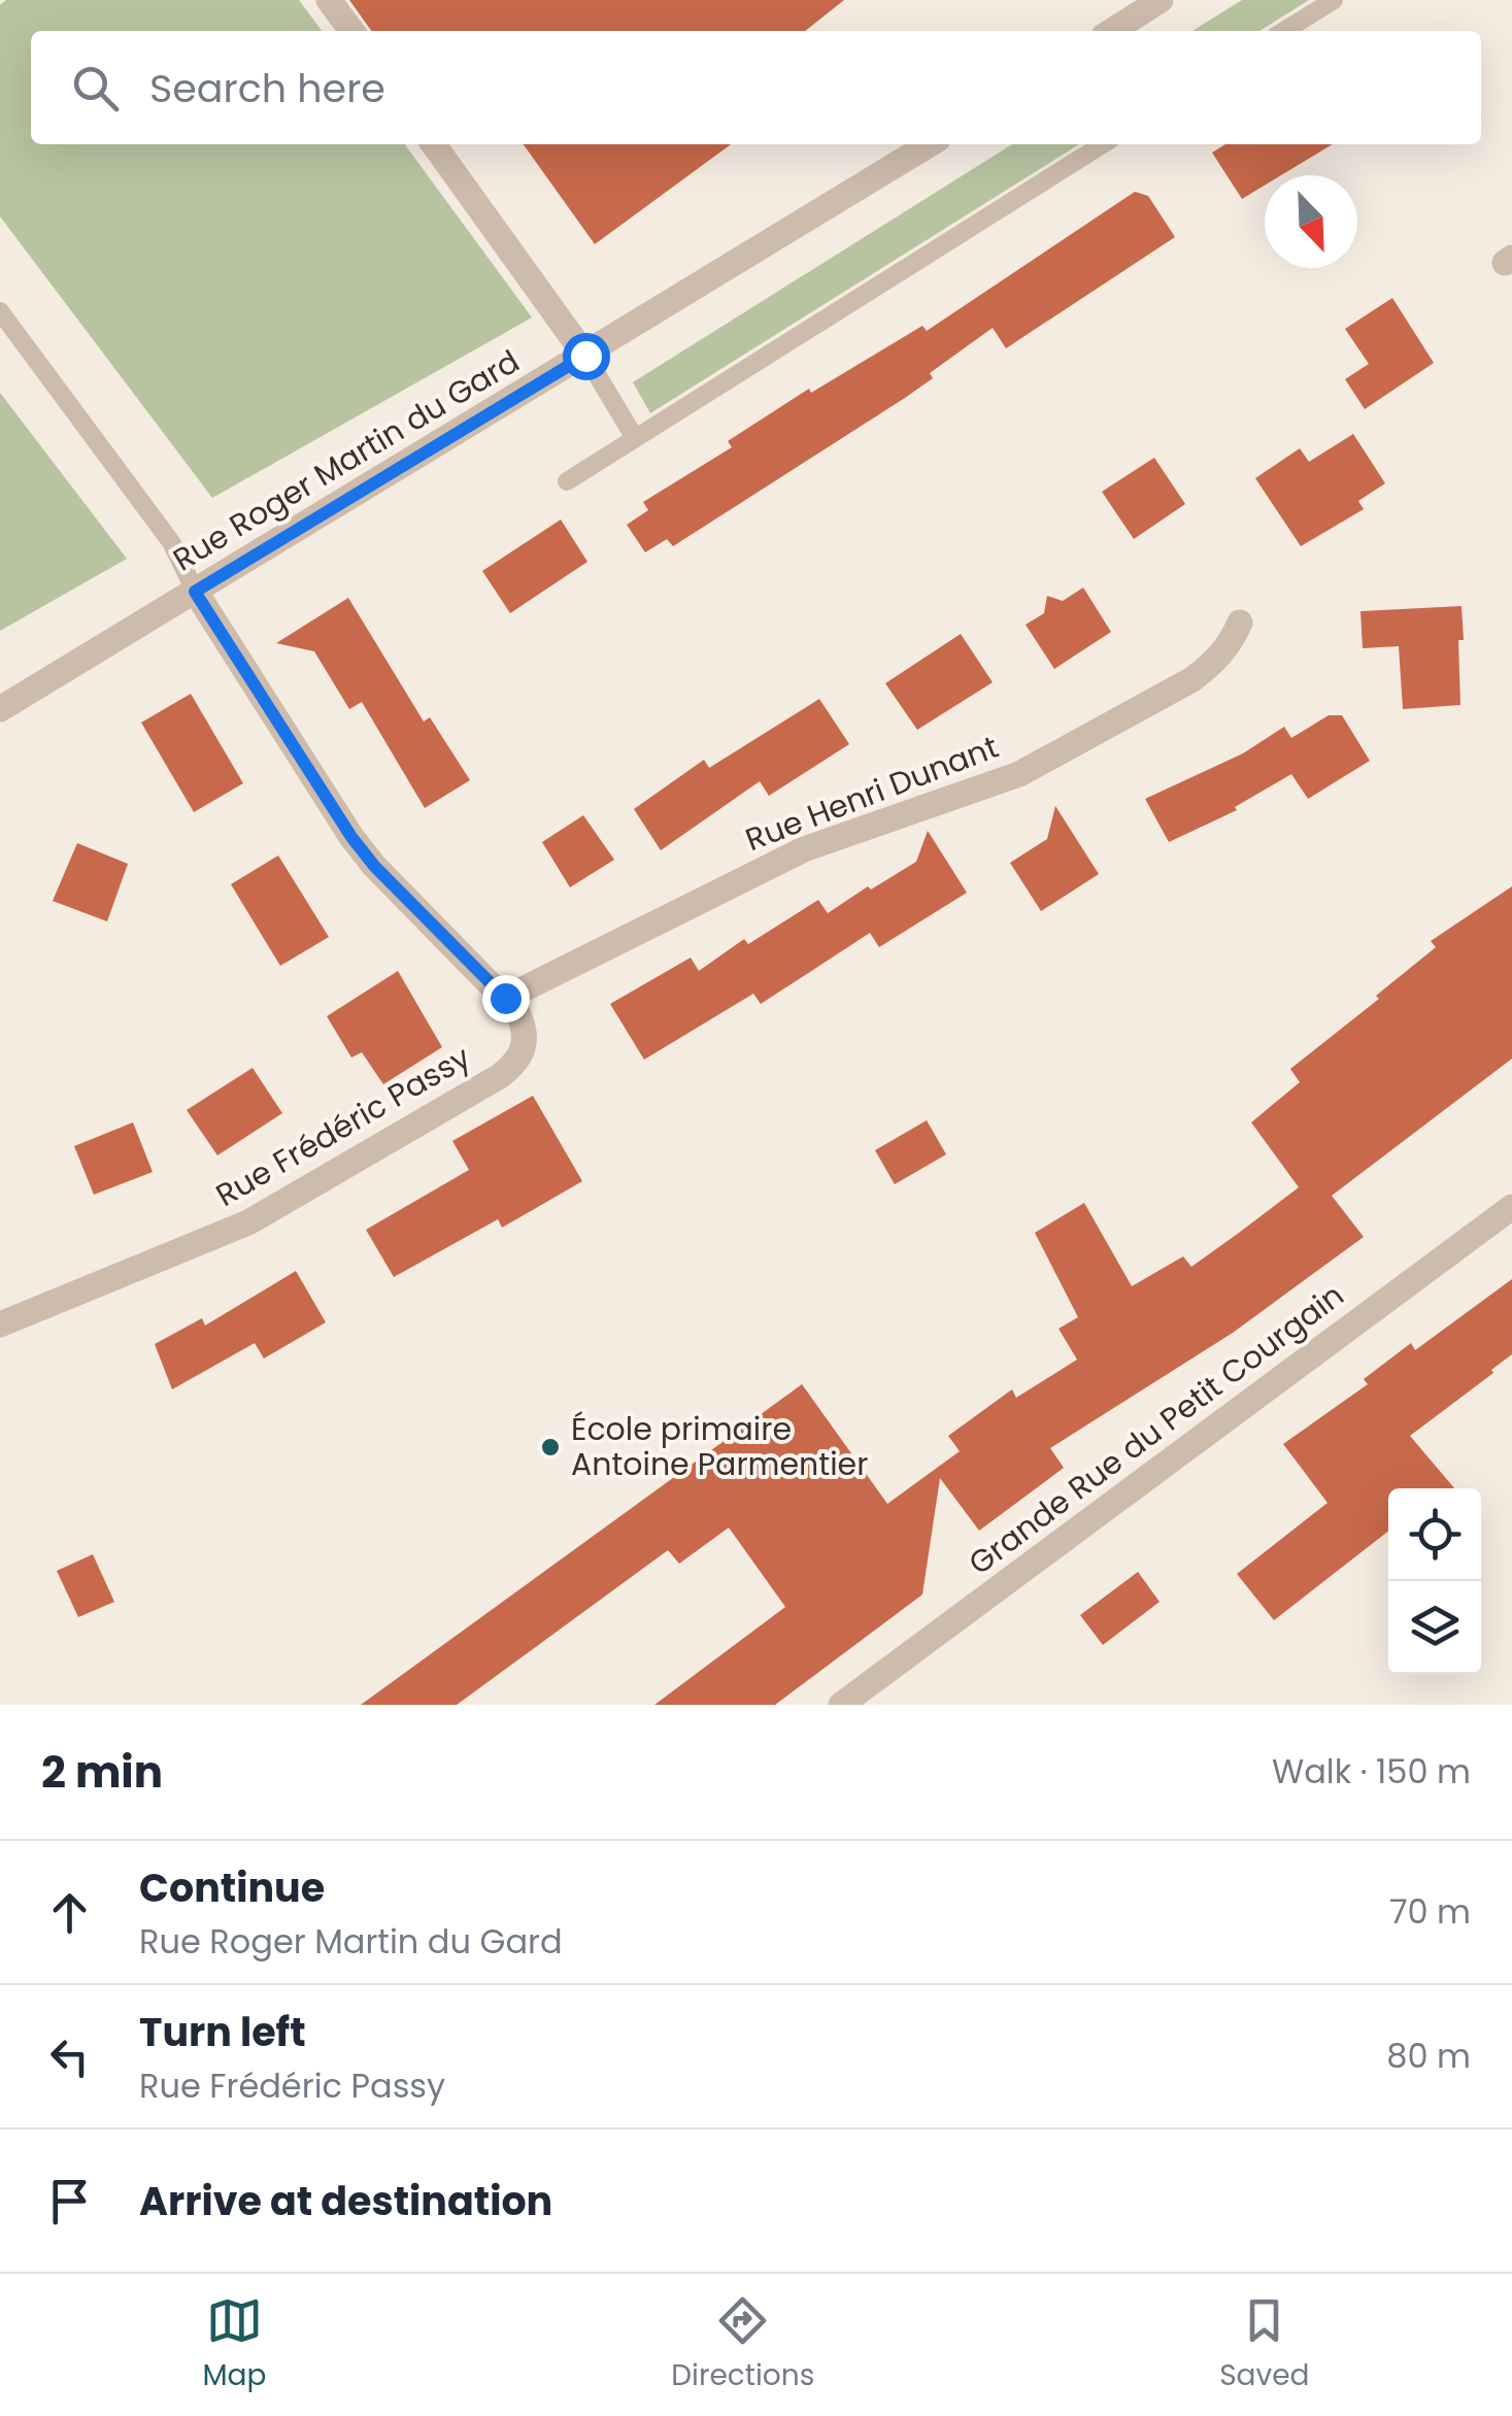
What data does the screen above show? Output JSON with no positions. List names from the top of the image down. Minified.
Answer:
{"streets":{"street":["Rue Roger Martin du Gard","Rue Henri Dunant","Rue Frédéric Passy","Grande Rue du Petit Courgain"]},"crossings":[["Rue Roger Martin du Gard","Rue Frédéric Passy"],["Rue Henri Dunant","Rue Frédéric Passy"]],"places":["École primaire Antoine Parmentier"],"north":"bottom right","page":{"search":"Search here","heading":["2 min","Walk · 150 m"],"list":[["Continue","Rue Roger Martin du Gard","70 m"],["Turn left","Rue Frédéric Passy","80 m"],"Arrive at destination"],"nav":["Map","Directions","Saved"]}}
